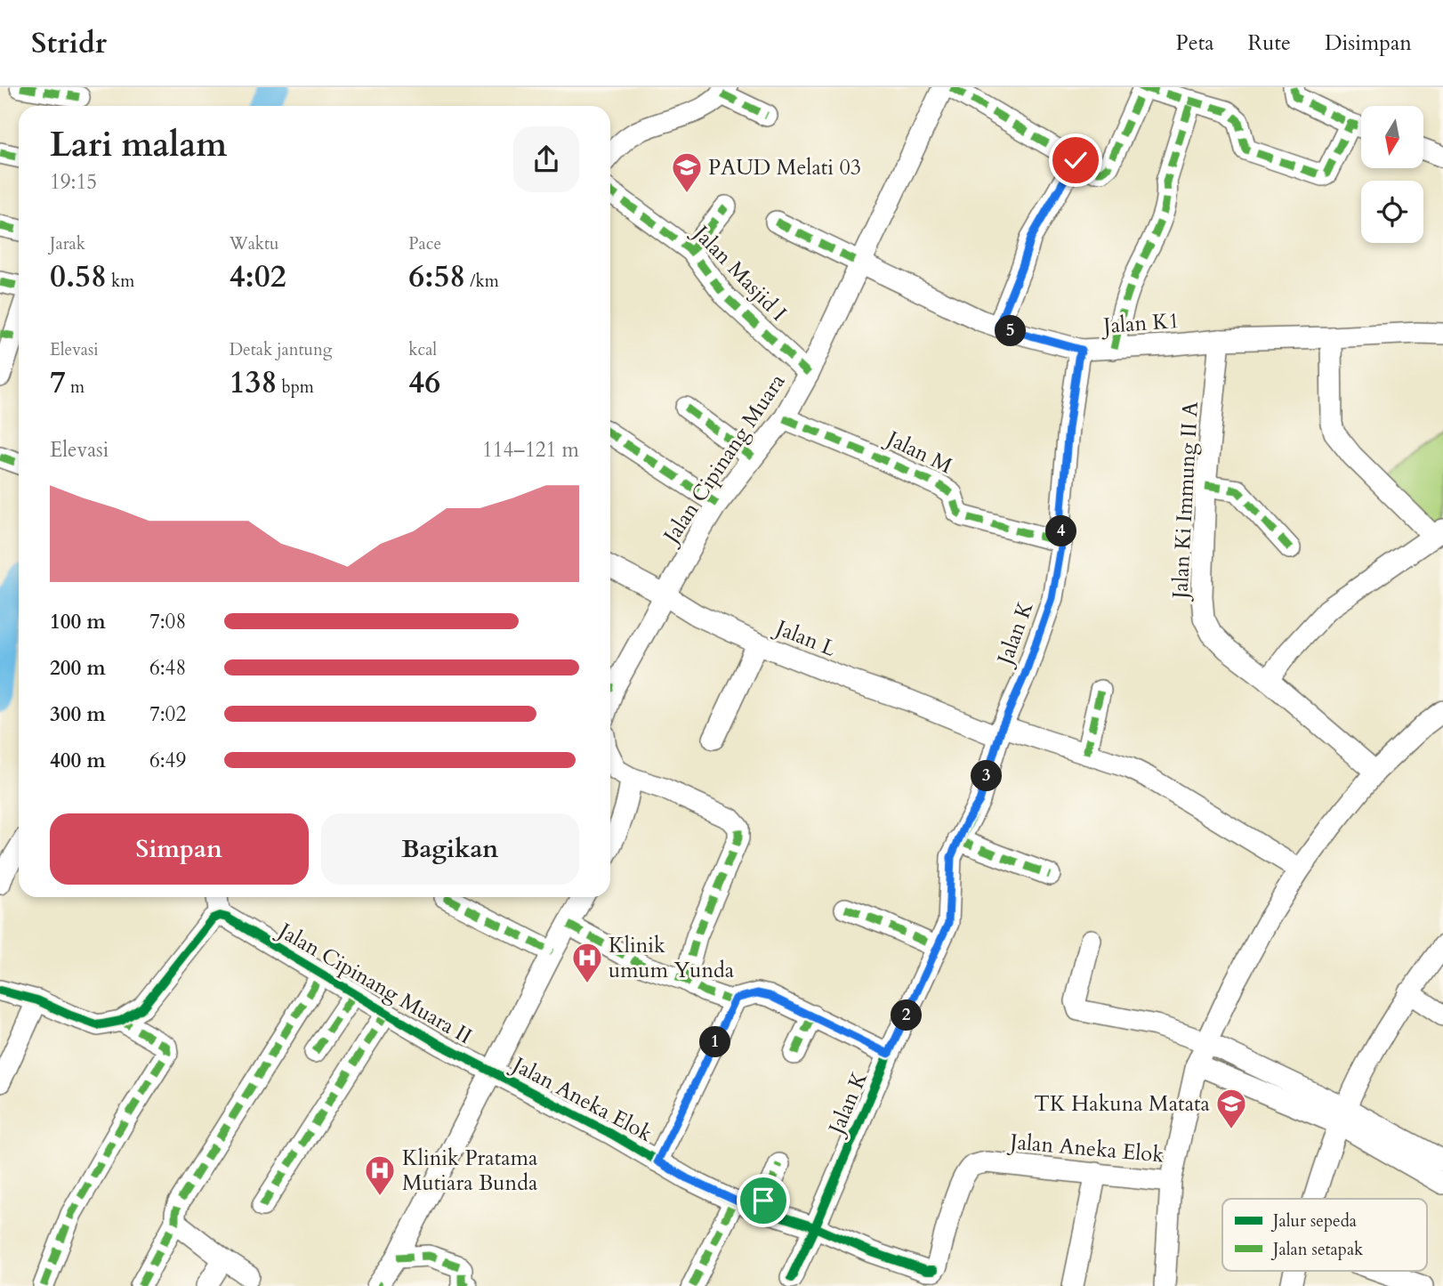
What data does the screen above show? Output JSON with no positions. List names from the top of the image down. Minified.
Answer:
{"streets":{"street":["Jalan Masjid I","Jalan K1","Jalan M","Jalan Cipinang Muara","Jalan Ki Immung II A","Jalan K","Jalan L","Jalan Cipinang Muara II","Jalan Aneka Elok"]},"crossings":[["Jalan Masjid I","Jalan Cipinang Muara"],["Jalan K1","Jalan Cipinang Muara"],["Jalan K1","Jalan Ki Immung II A"],["Jalan K1","Jalan K"],["Jalan M","Jalan Cipinang Muara"],["Jalan M","Jalan K"],["Jalan Cipinang Muara","Jalan L"],["Jalan Ki Immung II A","Jalan Aneka Elok"],["Jalan K","Jalan L"],["Jalan K","Jalan Aneka Elok"],["Jalan L","Jalan Aneka Elok"],["Jalan Cipinang Muara II","Jalan Aneka Elok"]],"places":{"school or university":["PAUD Melati 03","TK Hakuna Matata"],"hospital":["Klinik umum Yunda","Klinik Pratama Mutiara Bunda"]},"legend":["Jalur sepeda","Jalan setapak"],"north":"bottom","page":{"header":"Stridr","nav":["Peta","Rute","Disimpan"],"heading":["Lari malam","19:15"],"stats":[["Jarak","0.58 km"],["Waktu","4:02"],["Pace","6:58 /km"],["Elevasi","7 m"],["Detak jantung","138 bpm"],["kcal","46"]],"pins":["5","4","3","2","1"],"chart":["Elevasi","114–121 m"],"list":[{"name":"100 m","note":"7:08"},{"name":"200 m","note":"6:48"},{"name":"300 m","note":"7:02"},{"name":"400 m","note":"6:49"}],"buttons":["Simpan","Bagikan"]}}
